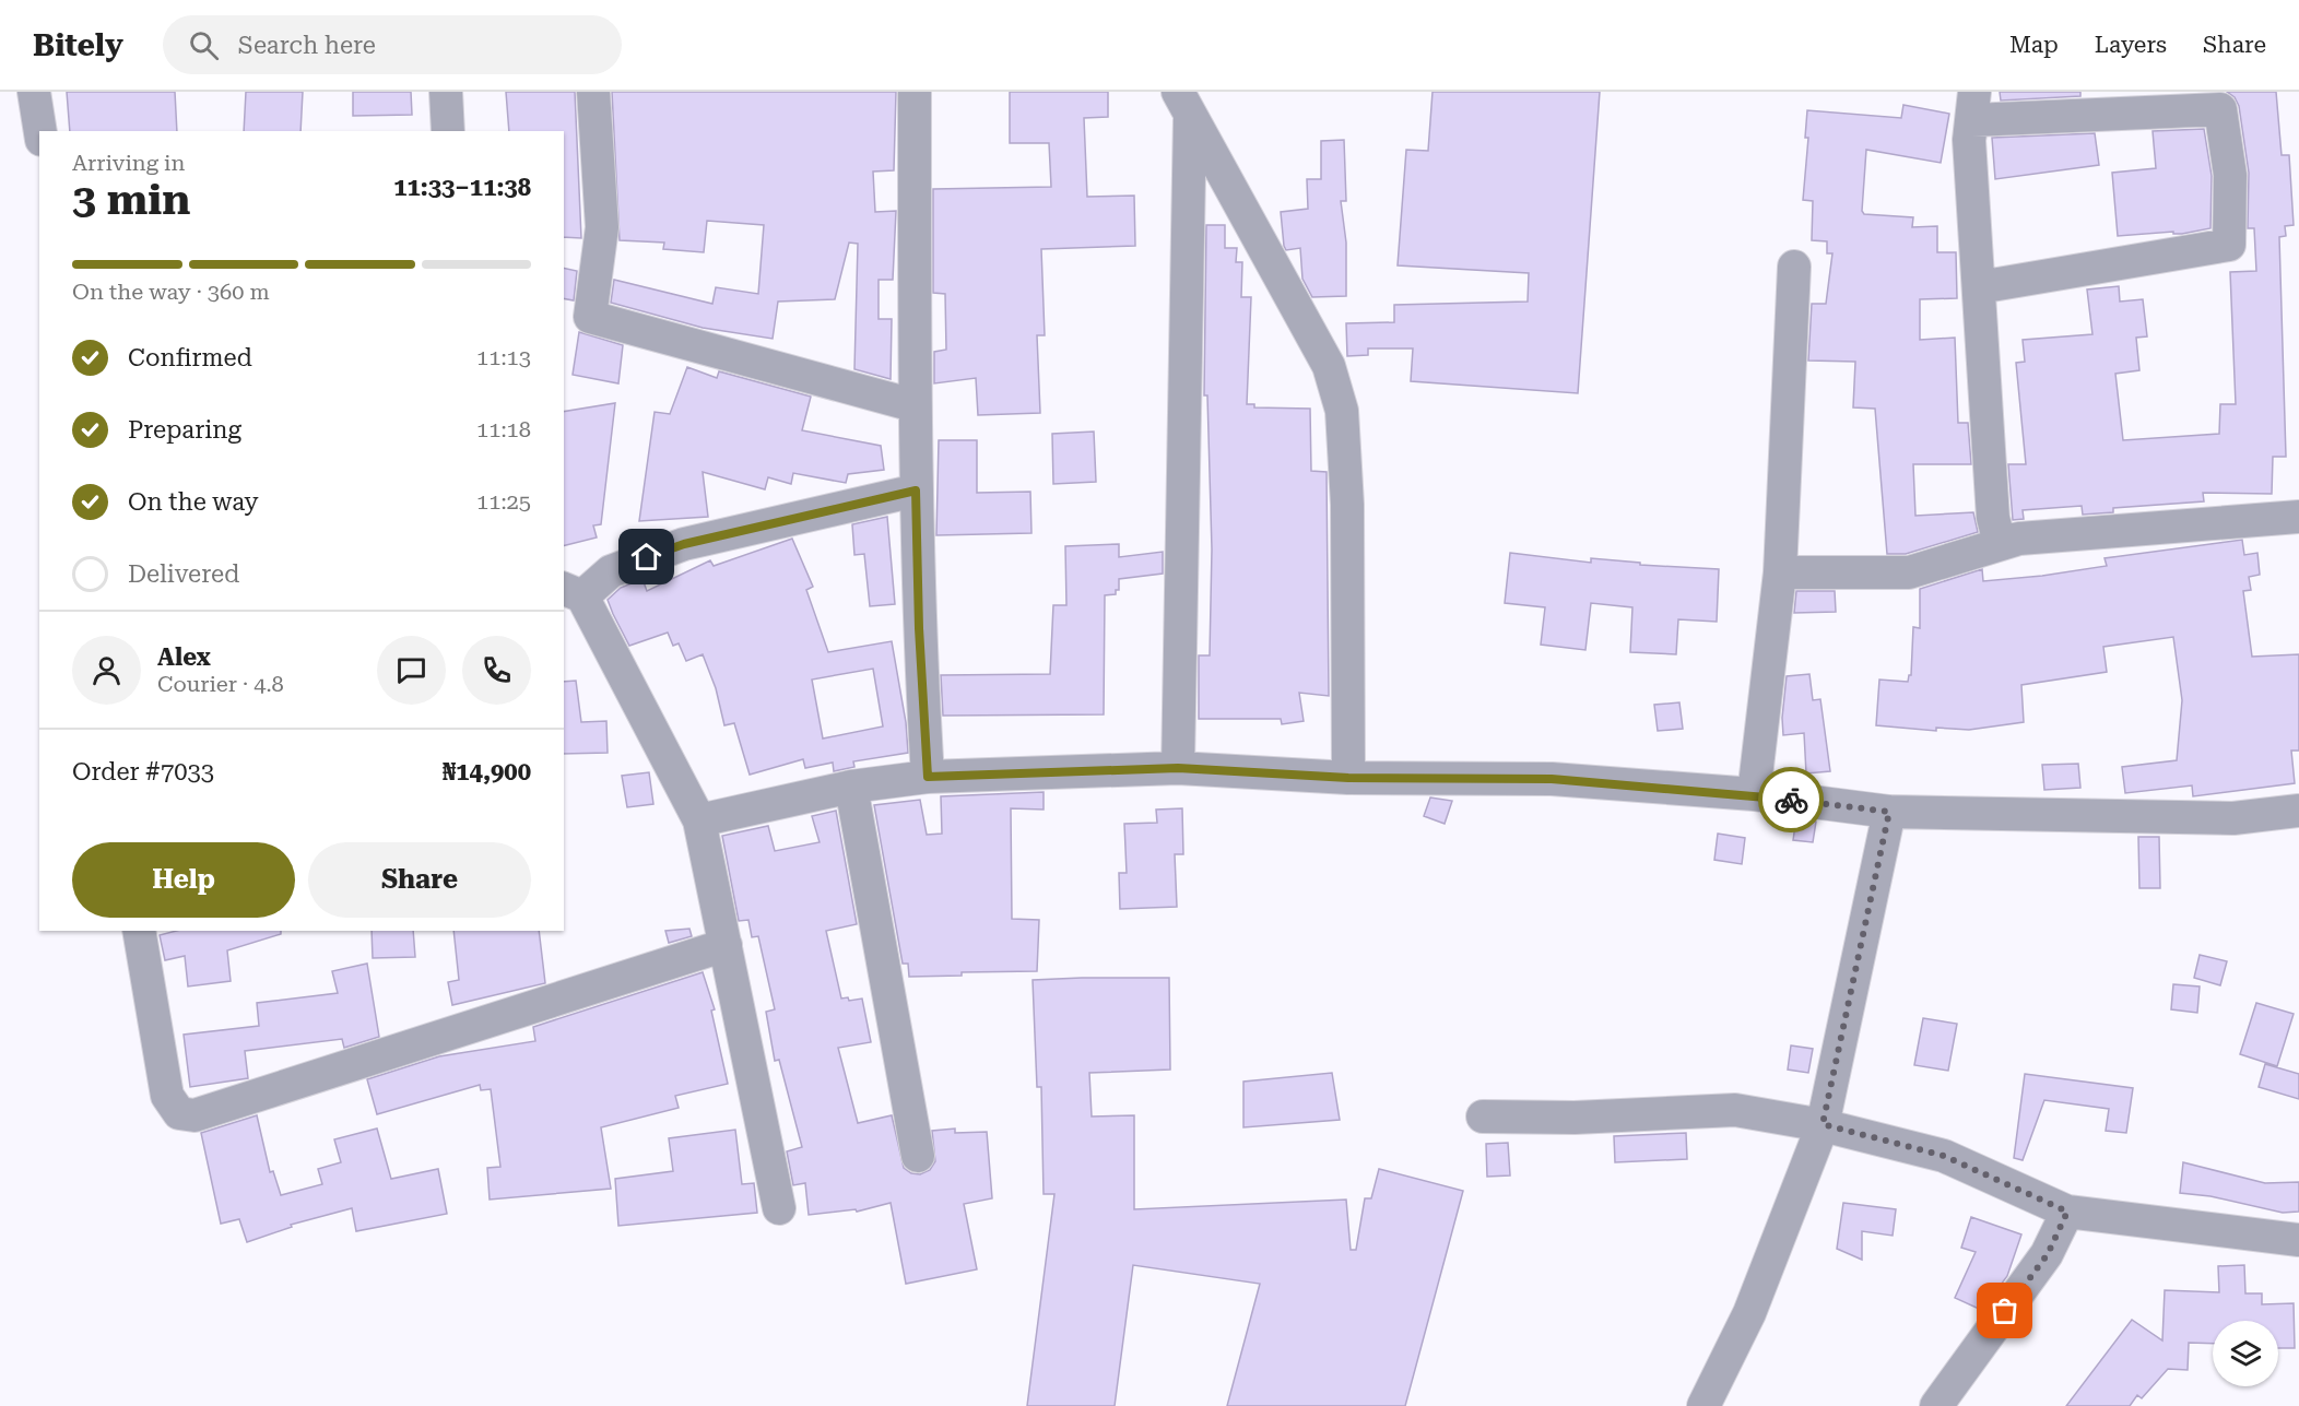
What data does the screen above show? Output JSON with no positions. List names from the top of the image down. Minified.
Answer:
{"page":{"header":"Bitely","search":"Search here","nav":["Map","Layers","Share"],"heading":["3 min","Arriving in","11:33–11:38"],"panel":["Alex","Courier · 4.8","Order #7033","₦14,900"],"bar":"On the way · 360 m","list":[["Confirmed","11:13"],["Preparing","11:18"],["On the way","11:25"],"Delivered"],"buttons":["Help","Share"]}}
